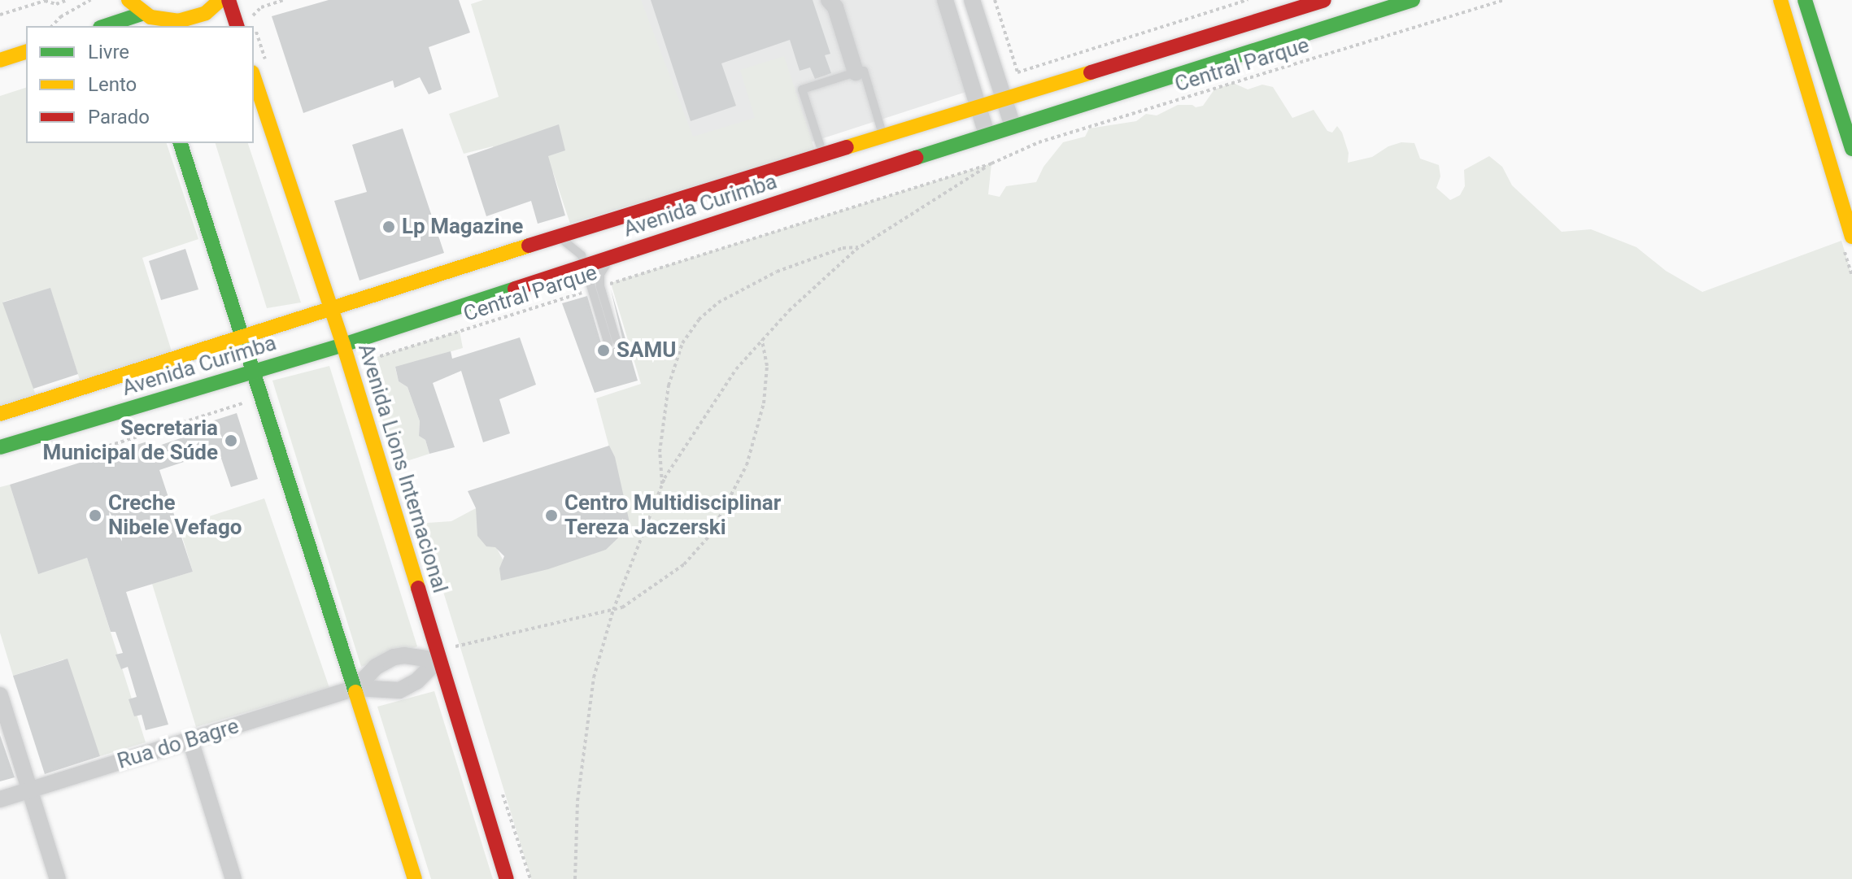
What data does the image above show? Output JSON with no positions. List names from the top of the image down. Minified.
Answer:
{"streets":{"street":["Avenida Curimba","Avenida Lions Internacional","Rua do Bagre"],"path":["Central Parque"]},"crossings":[["Avenida Curimba","Avenida Lions Internacional"],["Avenida Lions Internacional","Rua do Bagre"]],"places":["Lp Magazine","SAMU","Secretaria Municipal de Súde","Creche Nibele Vefago","Centro Multidisciplinar Tereza Jaczerski"],"legend":["Livre","Lento","Parado"]}
